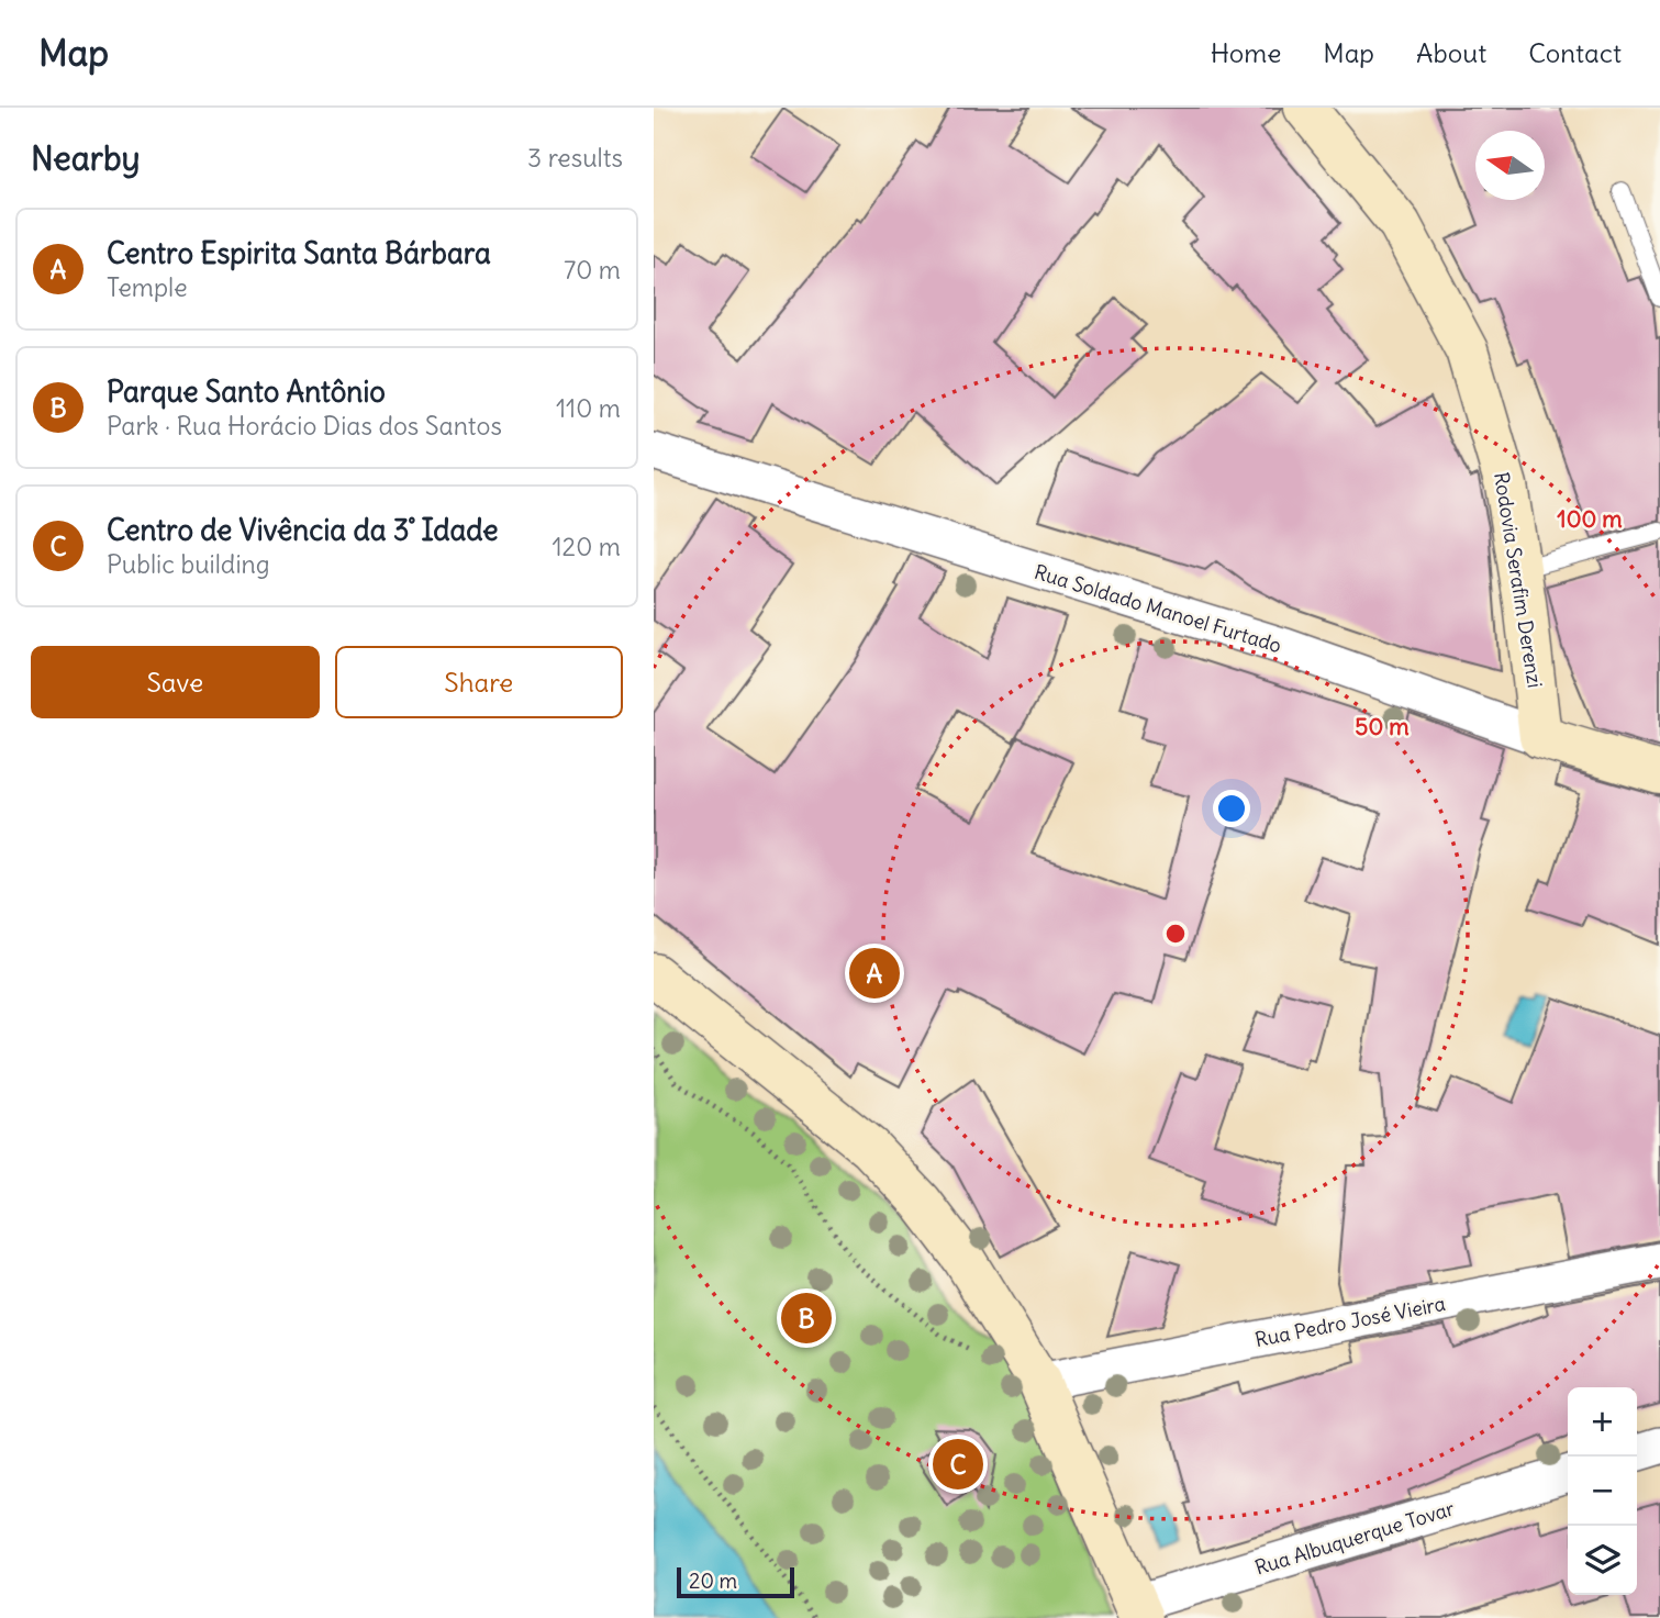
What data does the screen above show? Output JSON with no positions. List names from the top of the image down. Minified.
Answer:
{"streets":{"street":["Rodovia Serafim Derenzi","Rua Soldado Manoel Furtado","Rua Pedro José Vieira","Rua Albuquerque Tovar"]},"crossings":[["Rodovia Serafim Derenzi","Rua Soldado Manoel Furtado"]],"scale_bar":"20 m","north":"left","page":{"header":"Map","nav":["Home","Map","About","Contact"],"heading":["Nearby","3 results"],"list":[{"mark":"A","name":"Centro Espirita Santa Bárbara","note":"Temple","value":"70 m"},{"mark":"B","name":"Parque Santo Antônio","note":"Park · Rua Horácio Dias dos Santos","value":"110 m"},{"mark":"C","name":"Centro de Vivência da 3˚ Idade","note":"Public building","value":"120 m"}],"buttons":["Save","Share"],"pins":["A","B","C"],"map_buttons":["+","−"],"scale":"20 m"},"rings":["100 m","50 m"]}
